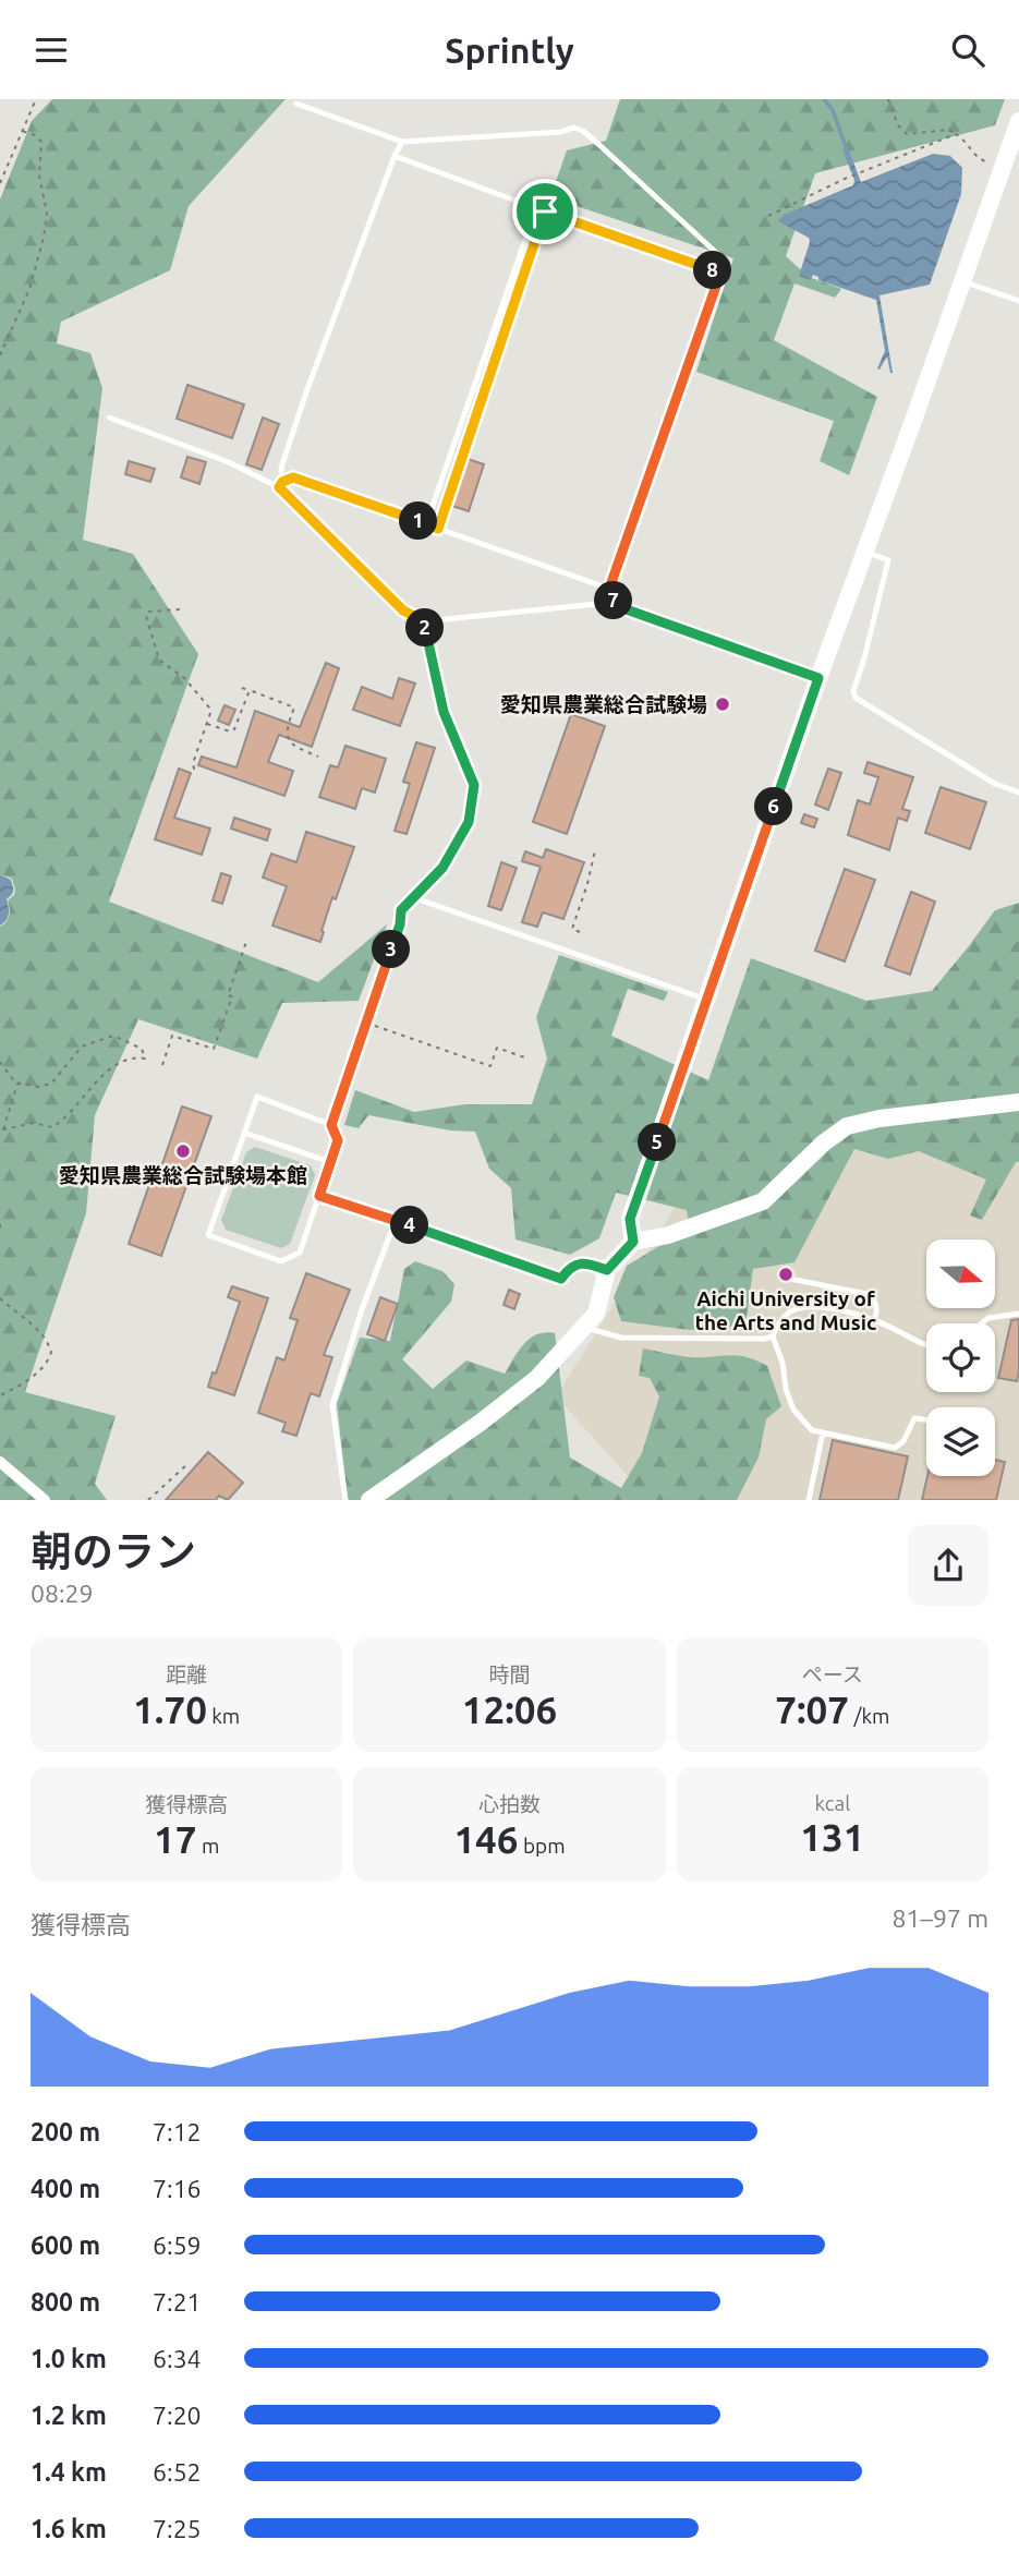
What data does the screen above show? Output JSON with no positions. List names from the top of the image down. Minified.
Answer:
{"places":["愛知県農業総合試験場","愛知県農業総合試験場本館","Aichi University of the Arts and Music"],"north":"right","page":{"header":"Sprintly","pins":["8","1","7","2","6","3","5","4"],"heading":["朝のラン","08:29"],"stats":[["距離","1.70 km"],["時間","12:06"],["ペース","7:07 /km"],["獲得標高","17 m"],["心拍数","146 bpm"],["kcal","131"]],"chart":["獲得標高","81–97 m"],"list":[{"name":"200 m","note":"7:12"},{"name":"400 m","note":"7:16"},{"name":"600 m","note":"6:59"},{"name":"800 m","note":"7:21"},{"name":"1.0 km","note":"6:34"},{"name":"1.2 km","note":"7:20"},{"name":"1.4 km","note":"6:52"},{"name":"1.6 km","note":"7:25"}]}}
